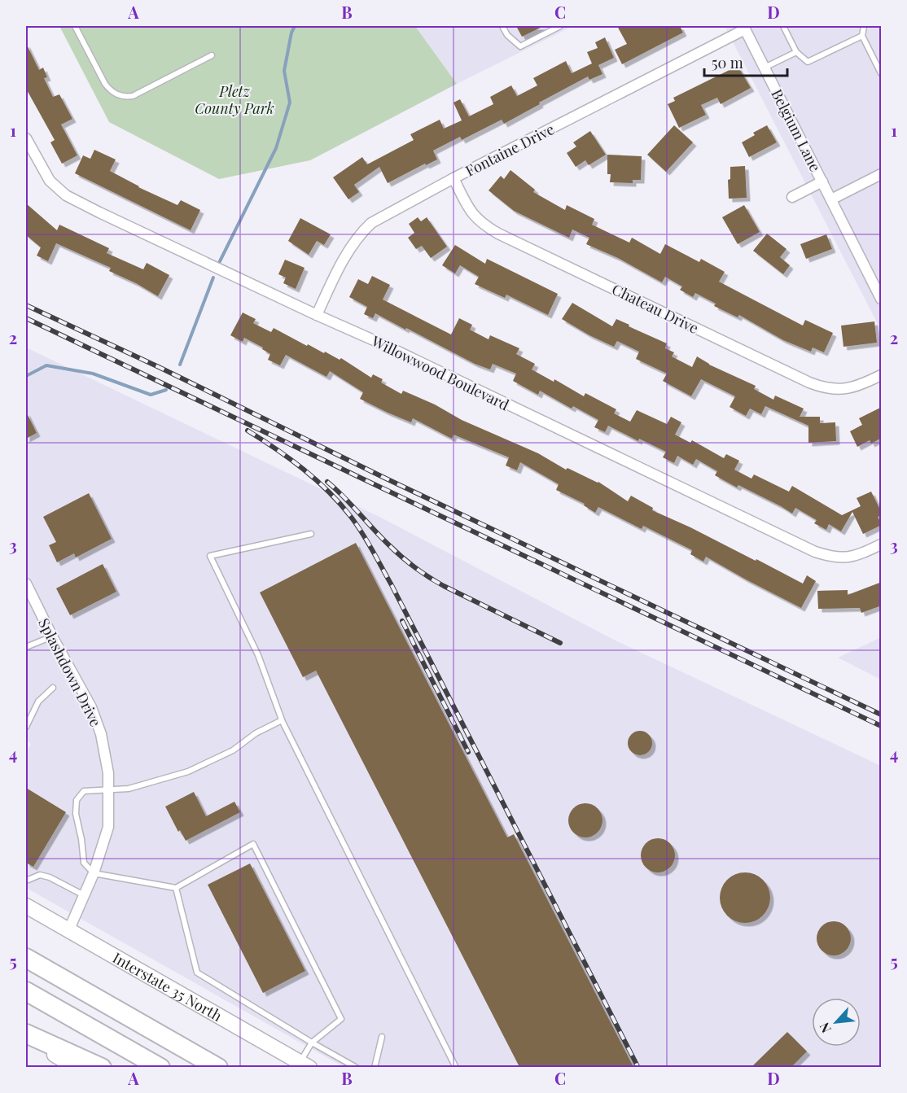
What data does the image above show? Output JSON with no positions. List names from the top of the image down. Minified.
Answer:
{"streets":{"main road":["Interstate 35 North"],"street":["Belgium Lane","Fontaine Drive","Chateau Drive","Willowwood Boulevard","Splashdown Drive"]},"crossings":[["Belgium Lane","Fontaine Drive"],["Fontaine Drive","Chateau Drive"],["Fontaine Drive","Willowwood Boulevard"],["Splashdown Drive","Interstate 35 North"]],"parks":["Pletz County Park"],"scale_bar":"50 m","north":"bottom left","grid":{"columns":["A","B","C","D"],"rows":["1","2","3","4","5"]}}
